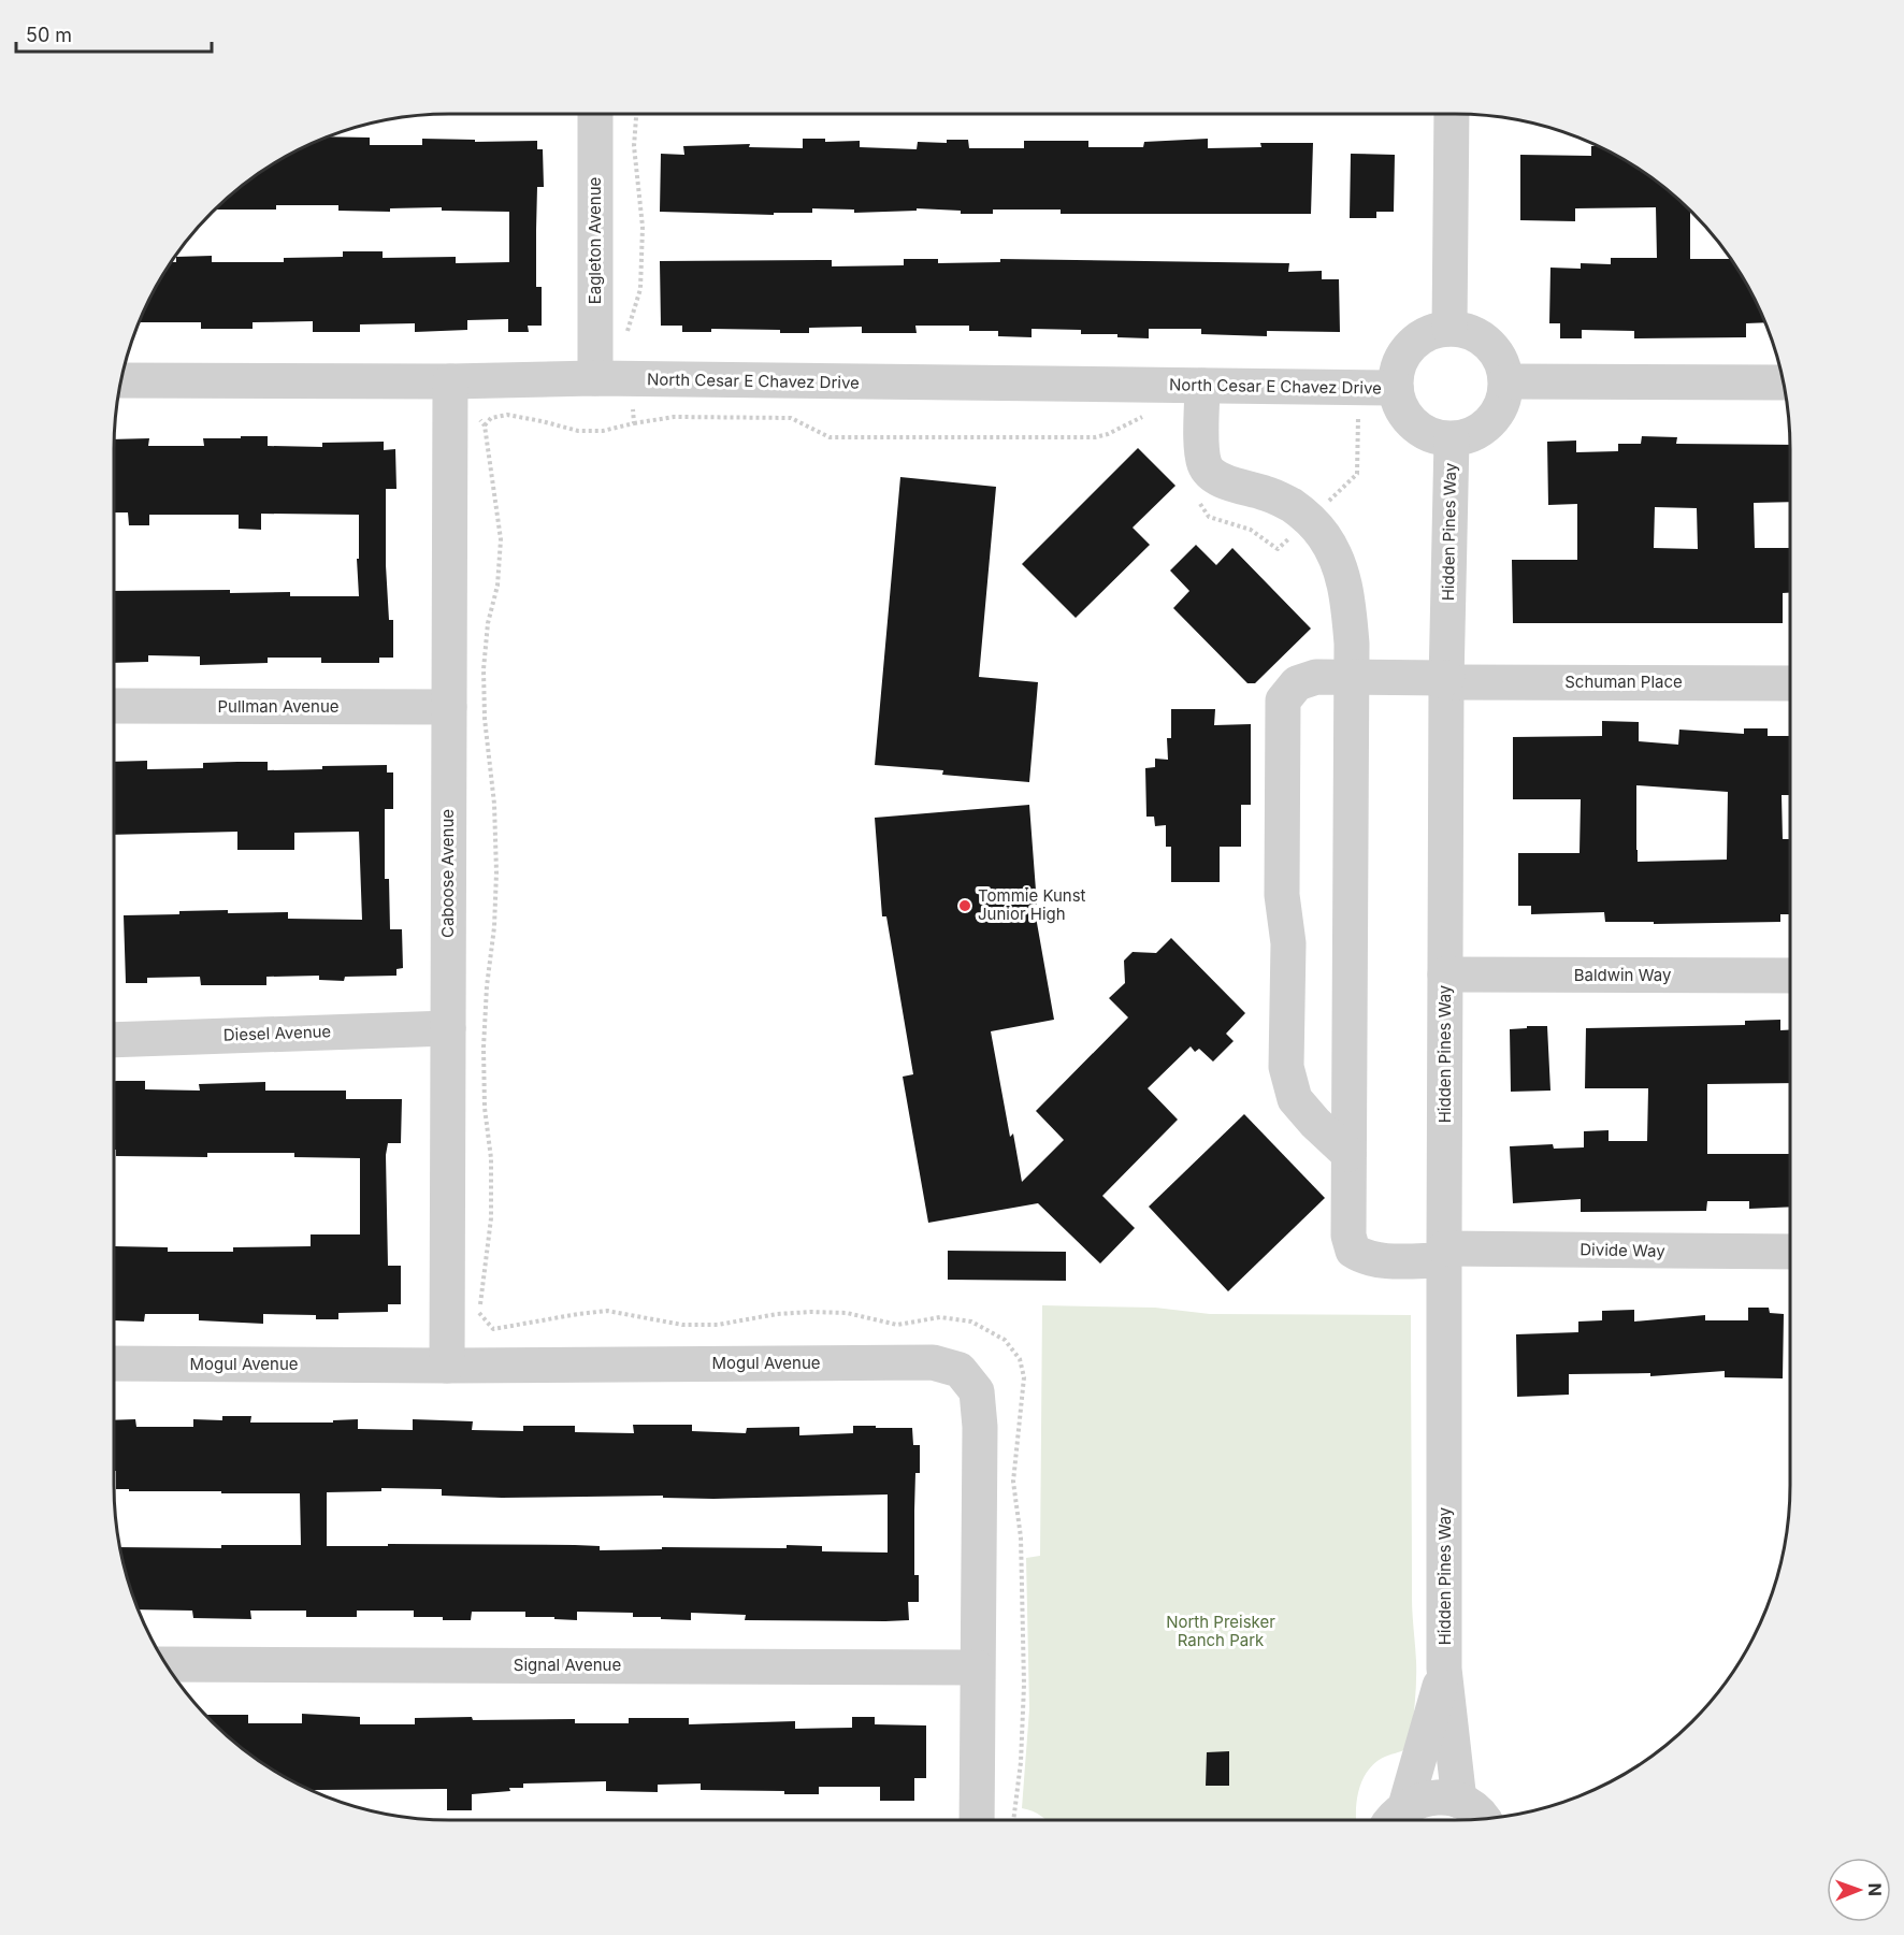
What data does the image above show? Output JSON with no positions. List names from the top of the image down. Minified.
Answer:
{"streets":{"street":["Eagleton Avenue","North Cesar E Chavez Drive","Hidden Pines Way","Schuman Place","Pullman Avenue","Caboose Avenue","Baldwin Way","Diesel Avenue","Divide Way","Mogul Avenue","Signal Avenue"]},"crossings":[["Eagleton Avenue","North Cesar E Chavez Drive"],["North Cesar E Chavez Drive","Hidden Pines Way"],["North Cesar E Chavez Drive","Caboose Avenue"],["Hidden Pines Way","Schuman Place"],["Hidden Pines Way","Baldwin Way"],["Hidden Pines Way","Divide Way"],["Schuman Place","Divide Way"],["Pullman Avenue","Caboose Avenue"],["Caboose Avenue","Diesel Avenue"],["Caboose Avenue","Mogul Avenue"],["Mogul Avenue","Signal Avenue"]],"parks":["North Preisker Ranch Park"],"places":["Tommie Kunst Junior High"],"scale_bar":"50 m","north":"right"}
